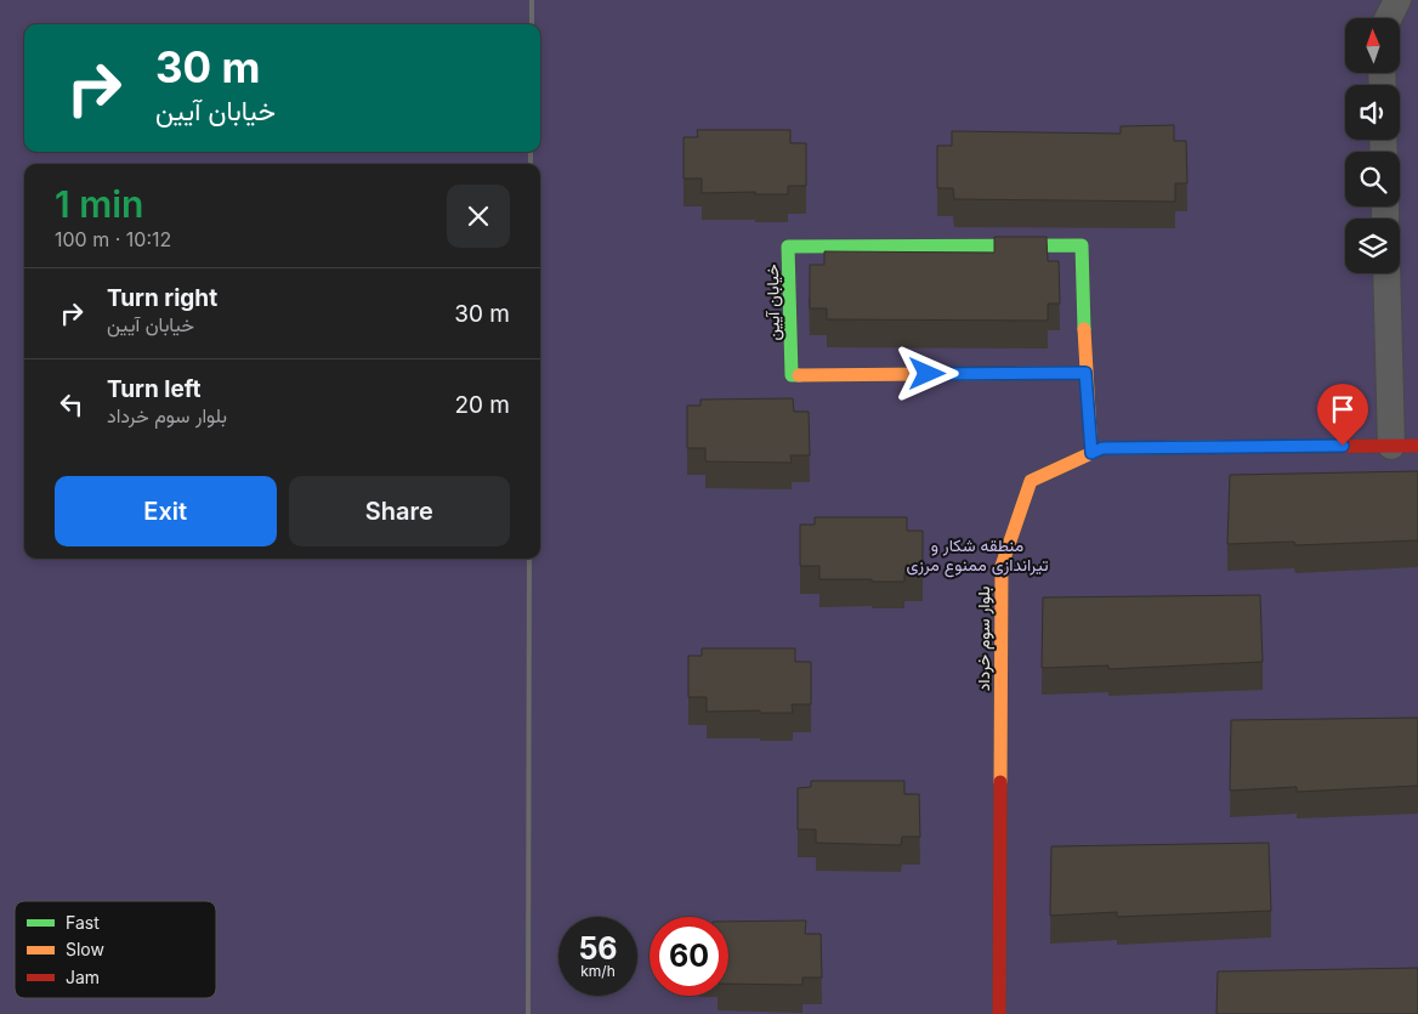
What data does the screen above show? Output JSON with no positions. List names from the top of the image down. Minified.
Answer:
{"streets":{"street":["خیابان آیین","بلوار سوم خرداد"]},"crossings":[["خیابان آیین","بلوار سوم خرداد"]],"parks":["منطقه شکار و تیراندازی ممنوع مرزی"],"legend":["Fast","Slow","Jam"],"north":"top","page":{"turn":["30 m","خیابان آیین"],"heading":["1 min","100 m · 10:12"],"list":[{"name":"Turn right","note":"خیابان آیین","value":"30 m"},{"name":"Turn left","note":"بلوار سوم خرداد","value":"20 m"}],"buttons":["Exit","Share"],"speed":"56 km/h","limit":"60"}}
